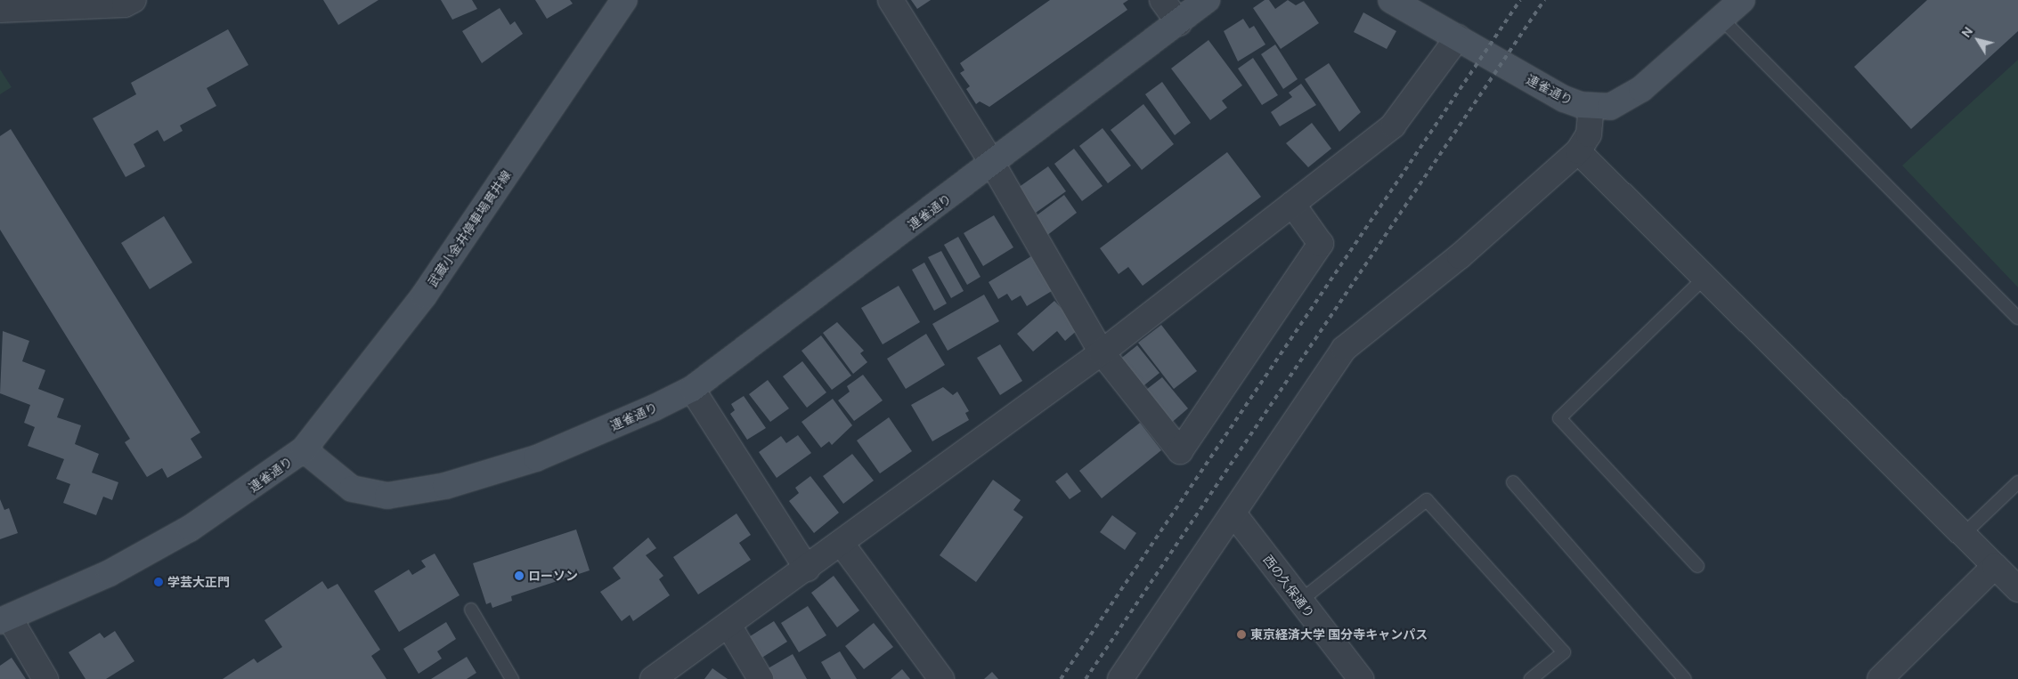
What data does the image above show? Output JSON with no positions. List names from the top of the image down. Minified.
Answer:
{"streets":{"main road":["連雀通り","武蔵小金井停車場貫井線"],"street":["西の久保通り"]},"crossings":[["連雀通り","武蔵小金井停車場貫井線"]],"places":["ローソン","学芸大正門","東京経済大学 国分寺キャンパス"],"north":"top left"}
